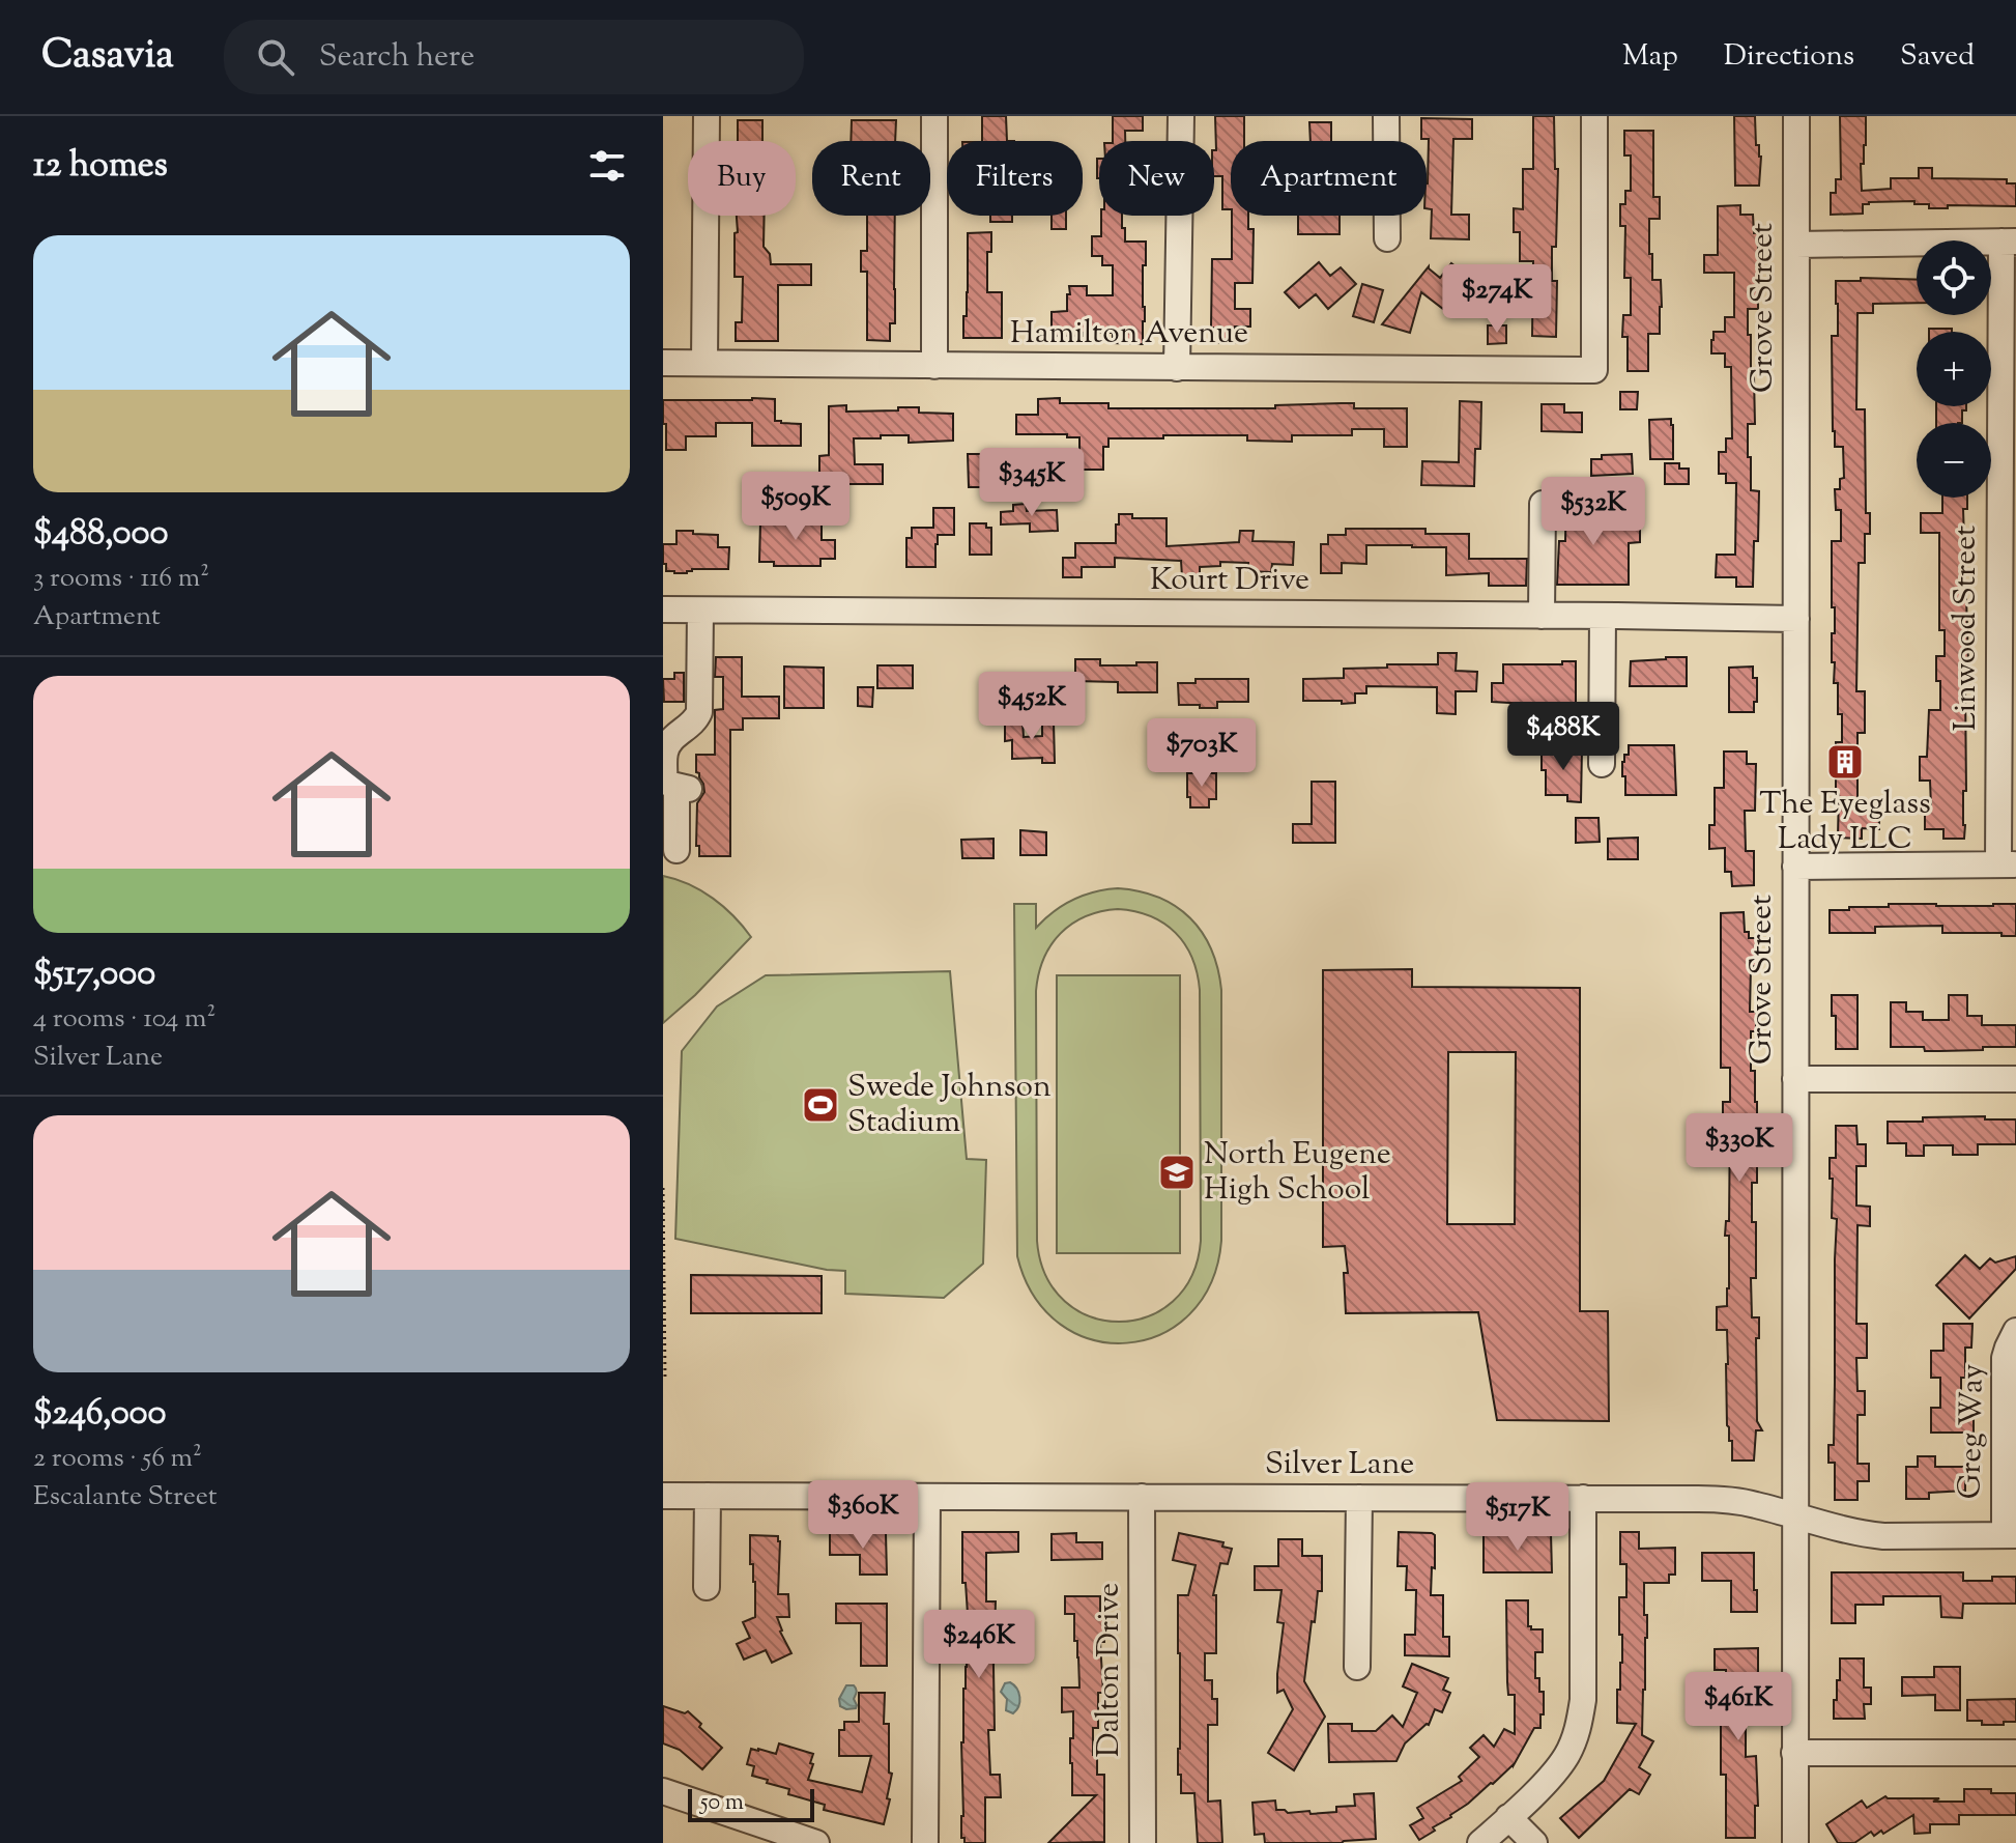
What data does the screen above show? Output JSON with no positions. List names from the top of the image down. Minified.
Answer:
{"streets":{"street":["Grove Street","Hamilton Avenue","Kourt Drive","Linwood Street","Greg Way","Silver Lane","Dalton Drive"]},"crossings":[["Grove Street","Kourt Drive"],["Grove Street","Silver Lane"],["Greg Way","Silver Lane"],["Silver Lane","Dalton Drive"]],"places":{"building":["The Eyeglass Lady LLC"],"sports":["Swede Johnson Stadium"],"school or university":["North Eugene High School"]},"scale_bar":"50 m","page":{"header":"Casavia","search":"Search here","nav":["Map","Directions","Saved"],"heading":"12 homes","chip":["Buy","Rent","Filters","New","Apartment"],"list":[{"name":"$488,000","note":"3 rooms · 116 m² · Apartment"},{"name":"$517,000","note":"4 rooms · 104 m² · Silver Lane"},{"name":"$246,000","note":"2 rooms · 56 m² · Escalante Street"}],"map_buttons":["+","−"],"price":["$274K","$345K","$509K","$532K","$452K","$488K","$703K","$330K","$360K","$517K","$246K","$461K"],"scale":"50 m"}}
